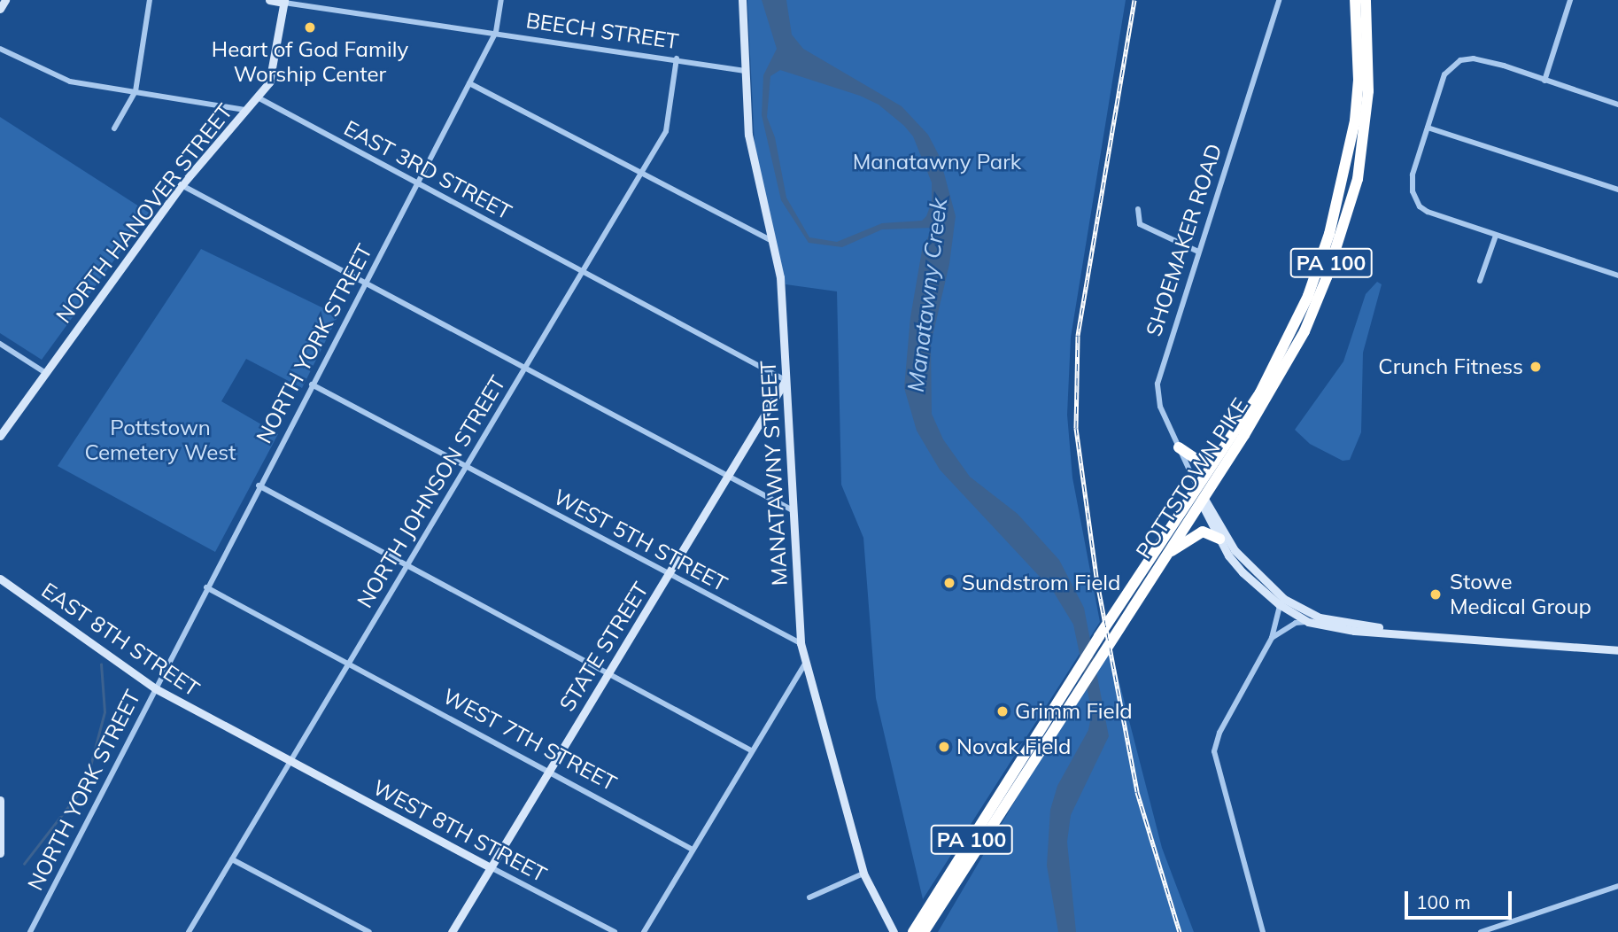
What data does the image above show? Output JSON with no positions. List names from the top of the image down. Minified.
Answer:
{"streets":{"highway":["PA 100","POTTSTOWN PIKE"],"street":["BEECH STREET","EAST 3RD STREET","NORTH HANOVER STREET","SHOEMAKER ROAD","NORTH YORK STREET","MANATAWNY STREET","NORTH JOHNSON STREET","WEST 5TH STREET","EAST 8TH STREET","STATE STREET","WEST 7TH STREET","WEST 8TH STREET"]},"crossings":[["BEECH STREET","NORTH HANOVER STREET"],["BEECH STREET","NORTH YORK STREET"],["BEECH STREET","MANATAWNY STREET"],["BEECH STREET","NORTH JOHNSON STREET"],["EAST 3RD STREET","NORTH HANOVER STREET"],["EAST 3RD STREET","NORTH YORK STREET"],["EAST 3RD STREET","MANATAWNY STREET"],["EAST 3RD STREET","NORTH JOHNSON STREET"],["EAST 3RD STREET","STATE STREET"],["SHOEMAKER ROAD","POTTSTOWN PIKE"],["NORTH YORK STREET","WEST 5TH STREET"],["NORTH YORK STREET","EAST 8TH STREET"],["NORTH YORK STREET","WEST 7TH STREET"],["MANATAWNY STREET","WEST 5TH STREET"],["MANATAWNY STREET","STATE STREET"],["NORTH JOHNSON STREET","WEST 5TH STREET"],["NORTH JOHNSON STREET","EAST 8TH STREET"],["NORTH JOHNSON STREET","WEST 7TH STREET"],["NORTH JOHNSON STREET","WEST 8TH STREET"],["WEST 5TH STREET","STATE STREET"],["EAST 8TH STREET","WEST 8TH STREET"],["STATE STREET","WEST 7TH STREET"],["STATE STREET","WEST 8TH STREET"]],"water":["Manatawny Creek"],"parks":["Manatawny Park","Pottstown Cemetery West"],"places":["Heart of God Family Worship Center","Crunch Fitness","Sundstrom Field","Stowe Medical Group","Grimm Field","Novak Field"],"scale_bar":"100 m"}
